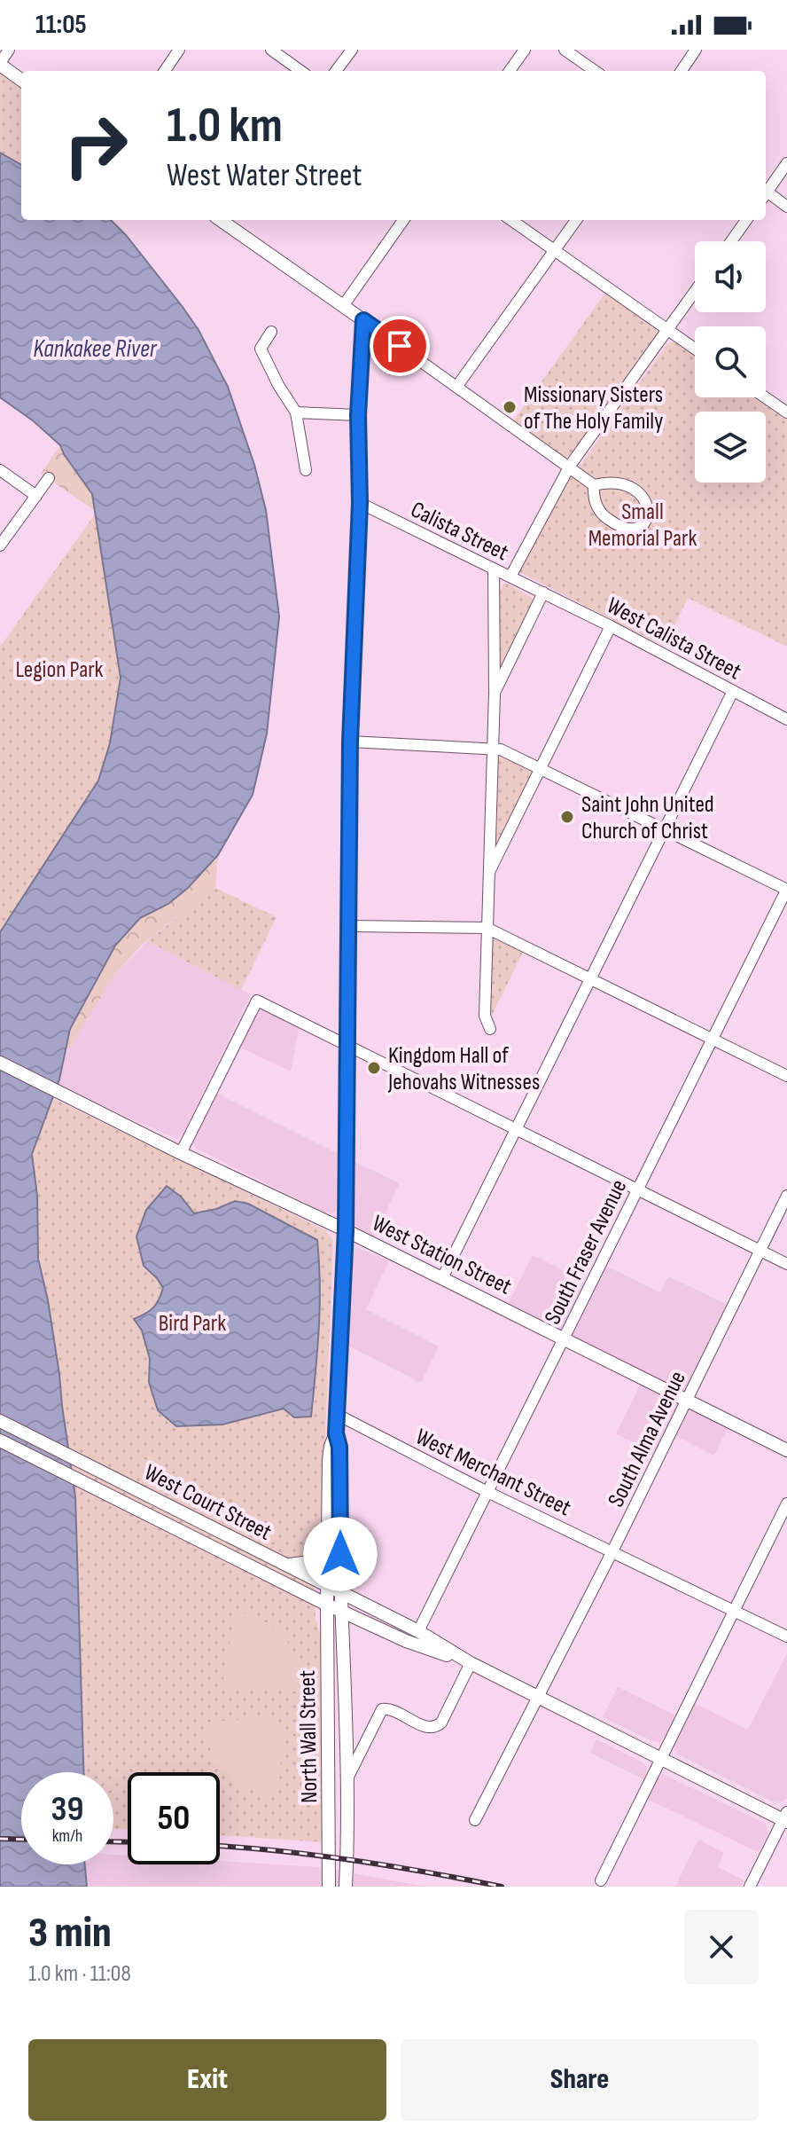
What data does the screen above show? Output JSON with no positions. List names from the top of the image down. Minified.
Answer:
{"streets":{"main road":["West Station Street","West Court Street","North Wall Street"],"street":["Calista Street","West Calista Street","South Fraser Avenue","South Alma Avenue","West Merchant Street"]},"crossings":[["Calista Street","West Calista Street"],["South Fraser Avenue","West Station Street"],["South Fraser Avenue","West Merchant Street"],["South Fraser Avenue","West Court Street"],["West Station Street","South Alma Avenue"],["South Alma Avenue","West Merchant Street"],["South Alma Avenue","West Court Street"],["West Court Street","North Wall Street"]],"water":["Kankakee River"],"parks":["Small Memorial Park","Legion Park","Bird Park"],"places":["Missionary Sisters of The Holy Family","Saint John United Church of Christ","Kingdom Hall of Jehovahs Witnesses"],"page":{"status":"11:05","turn":["1.0 km","West Water Street"],"speed":"39 km/h","limit":"50","heading":["3 min","1.0 km · 11:08"],"buttons":["Exit","Share"]}}
